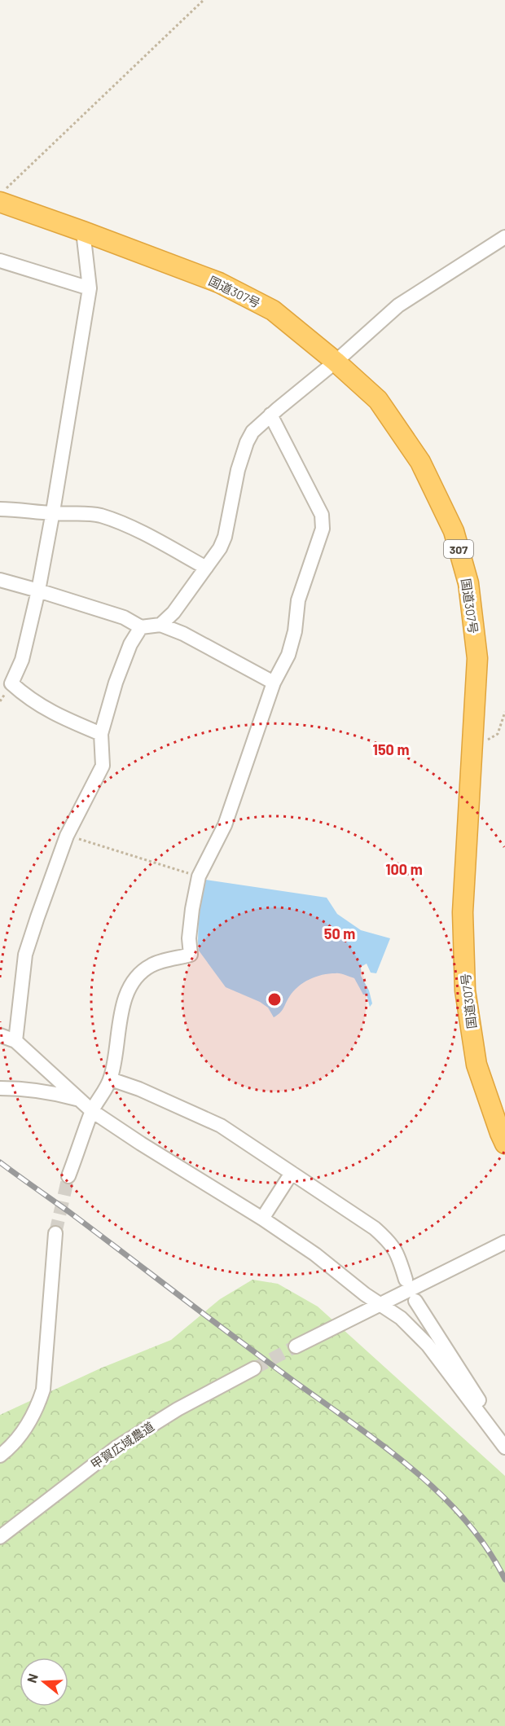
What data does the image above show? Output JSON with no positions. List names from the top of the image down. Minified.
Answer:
{"streets":{"highway":["国道307号","307"],"street":["甲賀広域農道"]},"north":"left","rings":["150 m","100 m","50 m"]}
